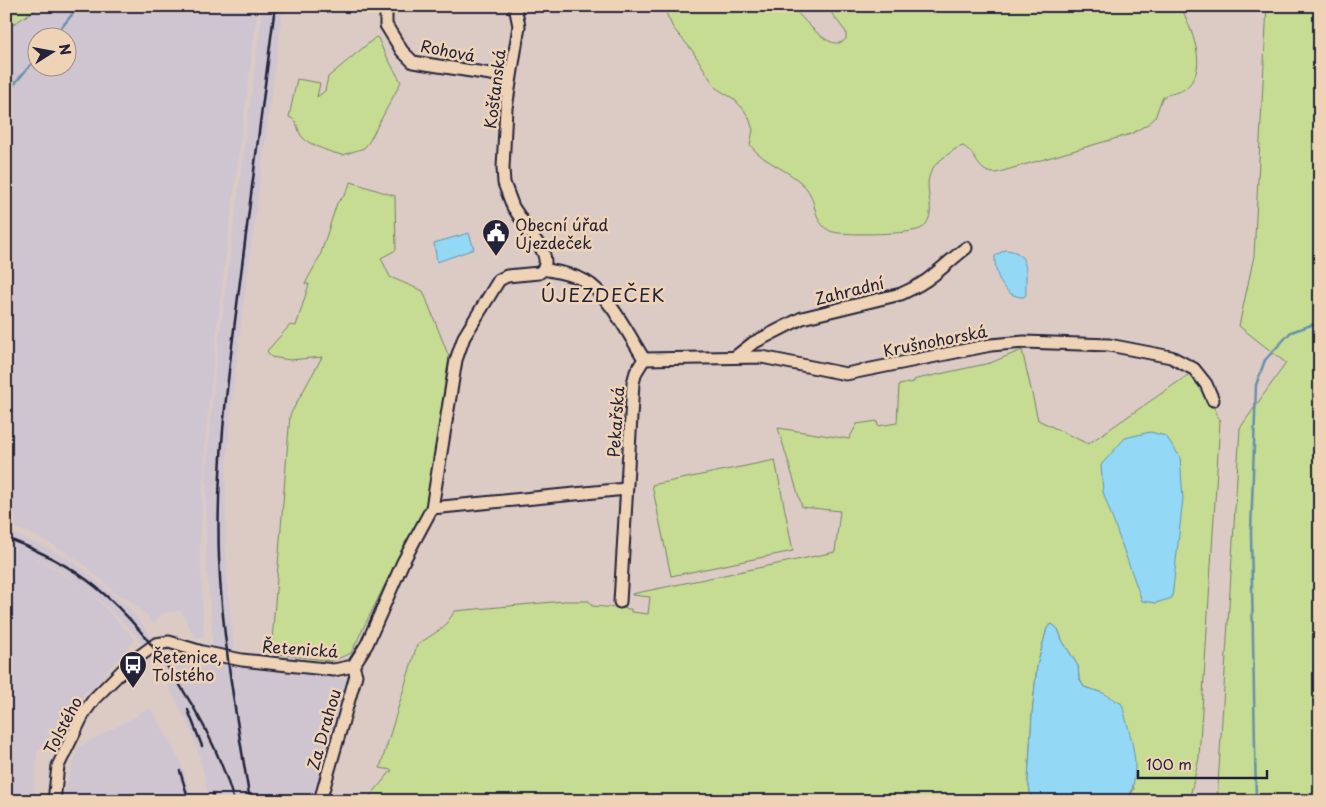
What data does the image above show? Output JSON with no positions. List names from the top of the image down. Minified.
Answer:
{"streets":{"street":["Rohová","Košťanská","Zahradní","Krušnohorská","Pekařská","Řetenická","Tolstého","Za Drahou"]},"crossings":[["Rohová","Košťanská"],["Košťanská","Řetenická"],["Zahradní","Krušnohorská"],["Krušnohorská","Pekařská"],["Řetenická","Tolstého"],["Řetenická","Za Drahou"]],"districts":["ÚJEZDEČEK"],"places":{"public building":["Obecní úřad Újezdeček"],"bus stop":["Řetenice, Tolstého"]},"scale_bar":"100 m","north":"right"}
